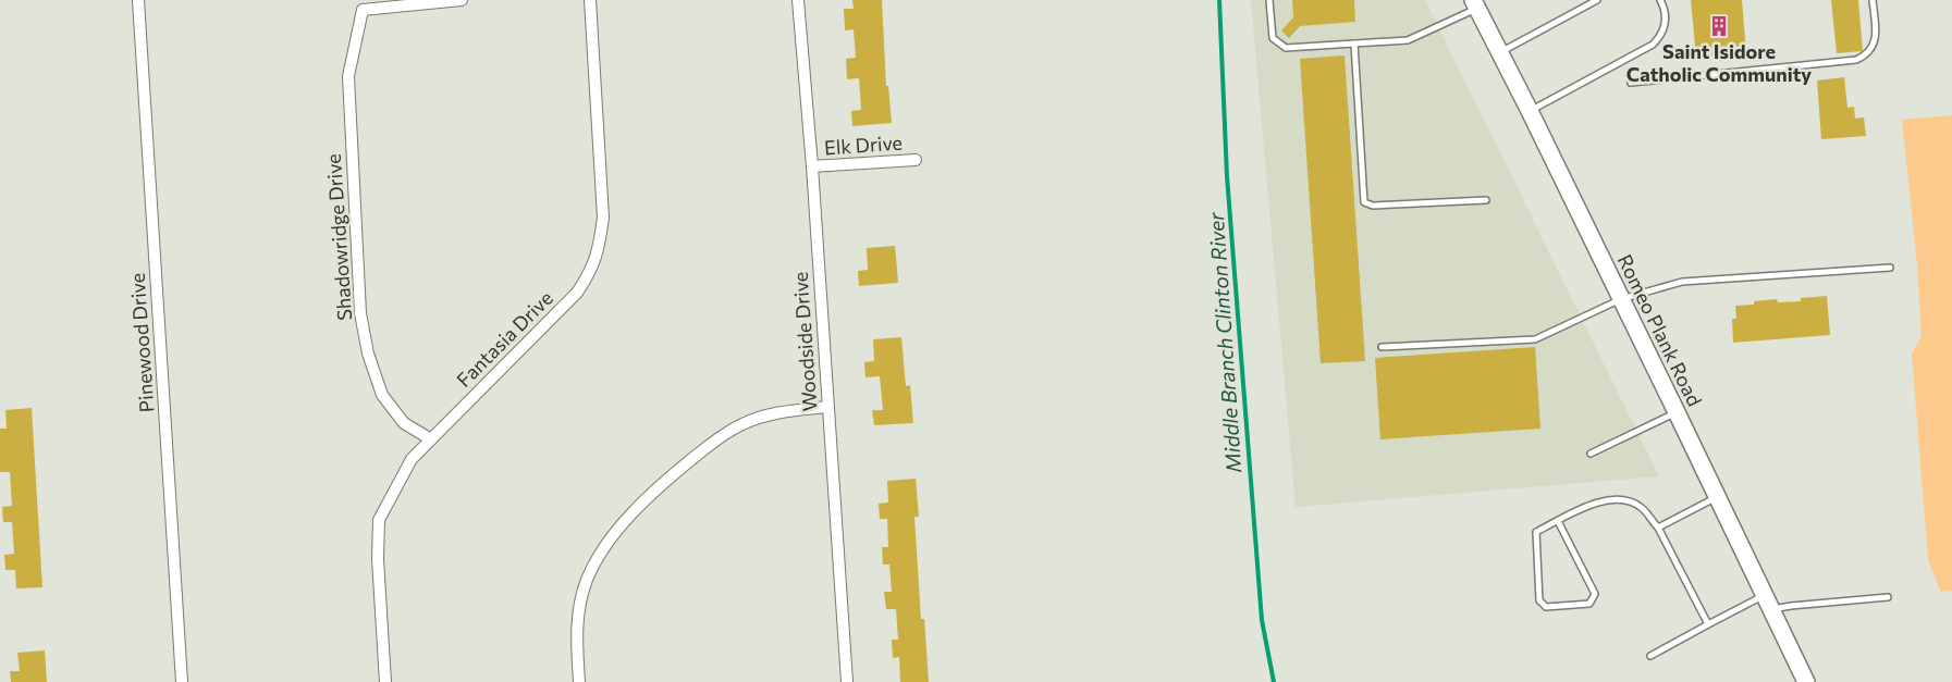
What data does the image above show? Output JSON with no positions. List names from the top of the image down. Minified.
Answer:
{"streets":{"main road":["Romeo Plank Road"],"street":["Elk Drive","Shadowridge Drive","Fantasia Drive","Woodside Drive","Pinewood Drive"]},"crossings":[["Elk Drive","Woodside Drive"],["Shadowridge Drive","Fantasia Drive"]],"water":["Middle Branch Clinton River"],"places":{"building":["Saint Isidore Catholic Community"]}}
